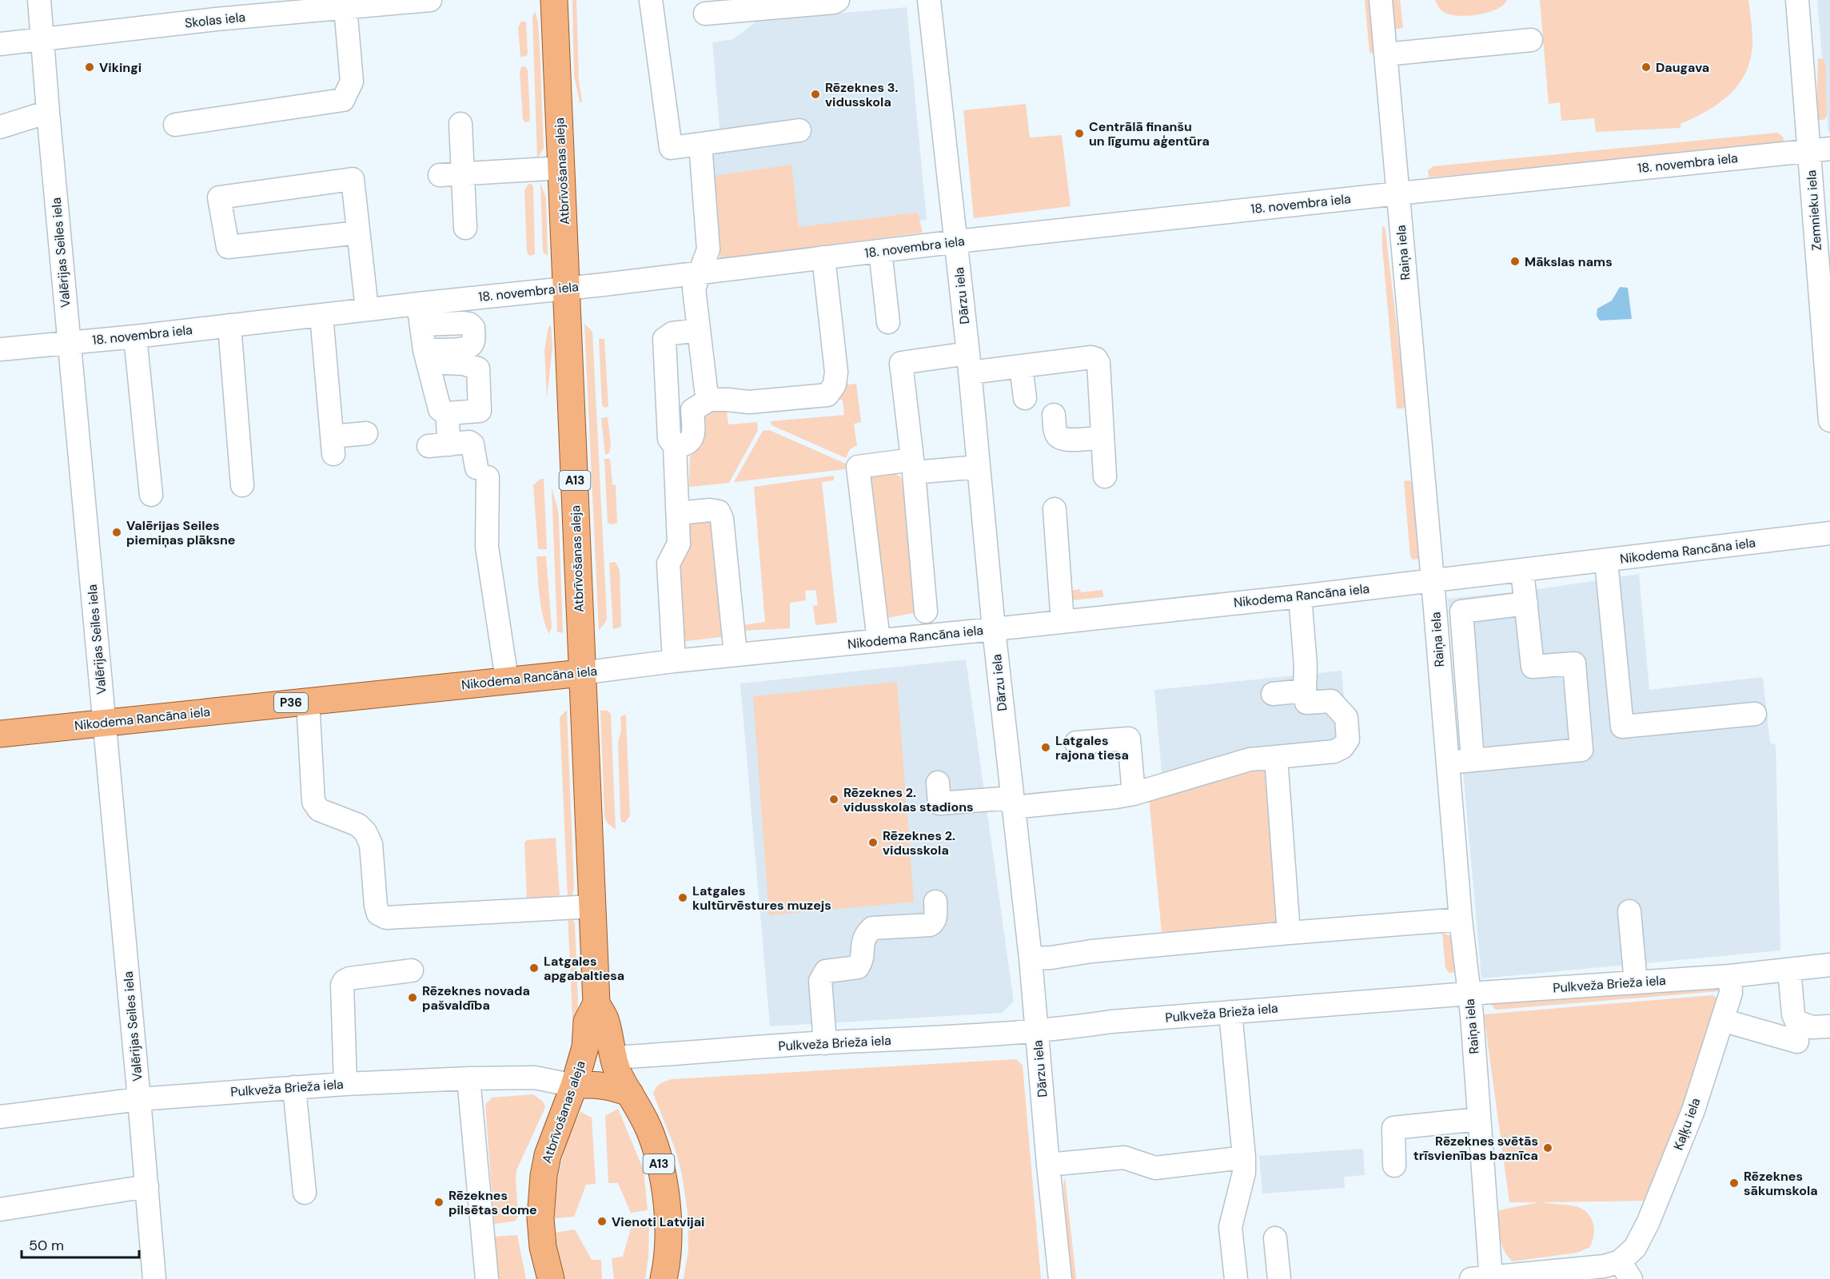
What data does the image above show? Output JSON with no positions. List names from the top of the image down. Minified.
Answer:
{"streets":{"main road":["Atbrīvošanas aleja","A13","Nikodema Rancāna iela","P36"],"street":["Skolas iela","18. novembra iela","Zemnieku iela","Valērijas Seiles iela","Raiņa iela","Dārzu iela","Pulkveža Brieža iela","Kaļķu iela"]},"crossings":[["Skolas iela","Valērijas Seiles iela"],["18. novembra iela","Atbrīvošanas aleja"],["18. novembra iela","Zemnieku iela"],["18. novembra iela","Valērijas Seiles iela"],["18. novembra iela","Raiņa iela"],["18. novembra iela","Dārzu iela"],["Atbrīvošanas aleja","Nikodema Rancāna iela"],["Atbrīvošanas aleja","Pulkveža Brieža iela"],["Valērijas Seiles iela","Nikodema Rancāna iela"],["Valērijas Seiles iela","Pulkveža Brieža iela"],["Raiņa iela","Nikodema Rancāna iela"],["Raiņa iela","Pulkveža Brieža iela"],["Dārzu iela","Nikodema Rancāna iela"],["Dārzu iela","Pulkveža Brieža iela"],["Pulkveža Brieža iela","Kaļķu iela"]],"places":["Vikingi","Daugava","Rēzeknes 3. vidusskola","Centrālā finanšu un līgumu aģentūra","Mākslas nams","Valērijas Seiles piemiņas plāksne","Latgales rajona tiesa","Rēzeknes 2. vidusskolas stadions","Rēzeknes 2. vidusskola","Latgales kultūrvēstures muzejs","Latgales apgabaltiesa","Rēzeknes novada pašvaldība","Rēzeknes svētās trīsvienības baznīca","Rēzeknes sākumskola","Rēzeknes pilsētas dome","Vienoti Latvijai"],"scale_bar":"50 m"}
